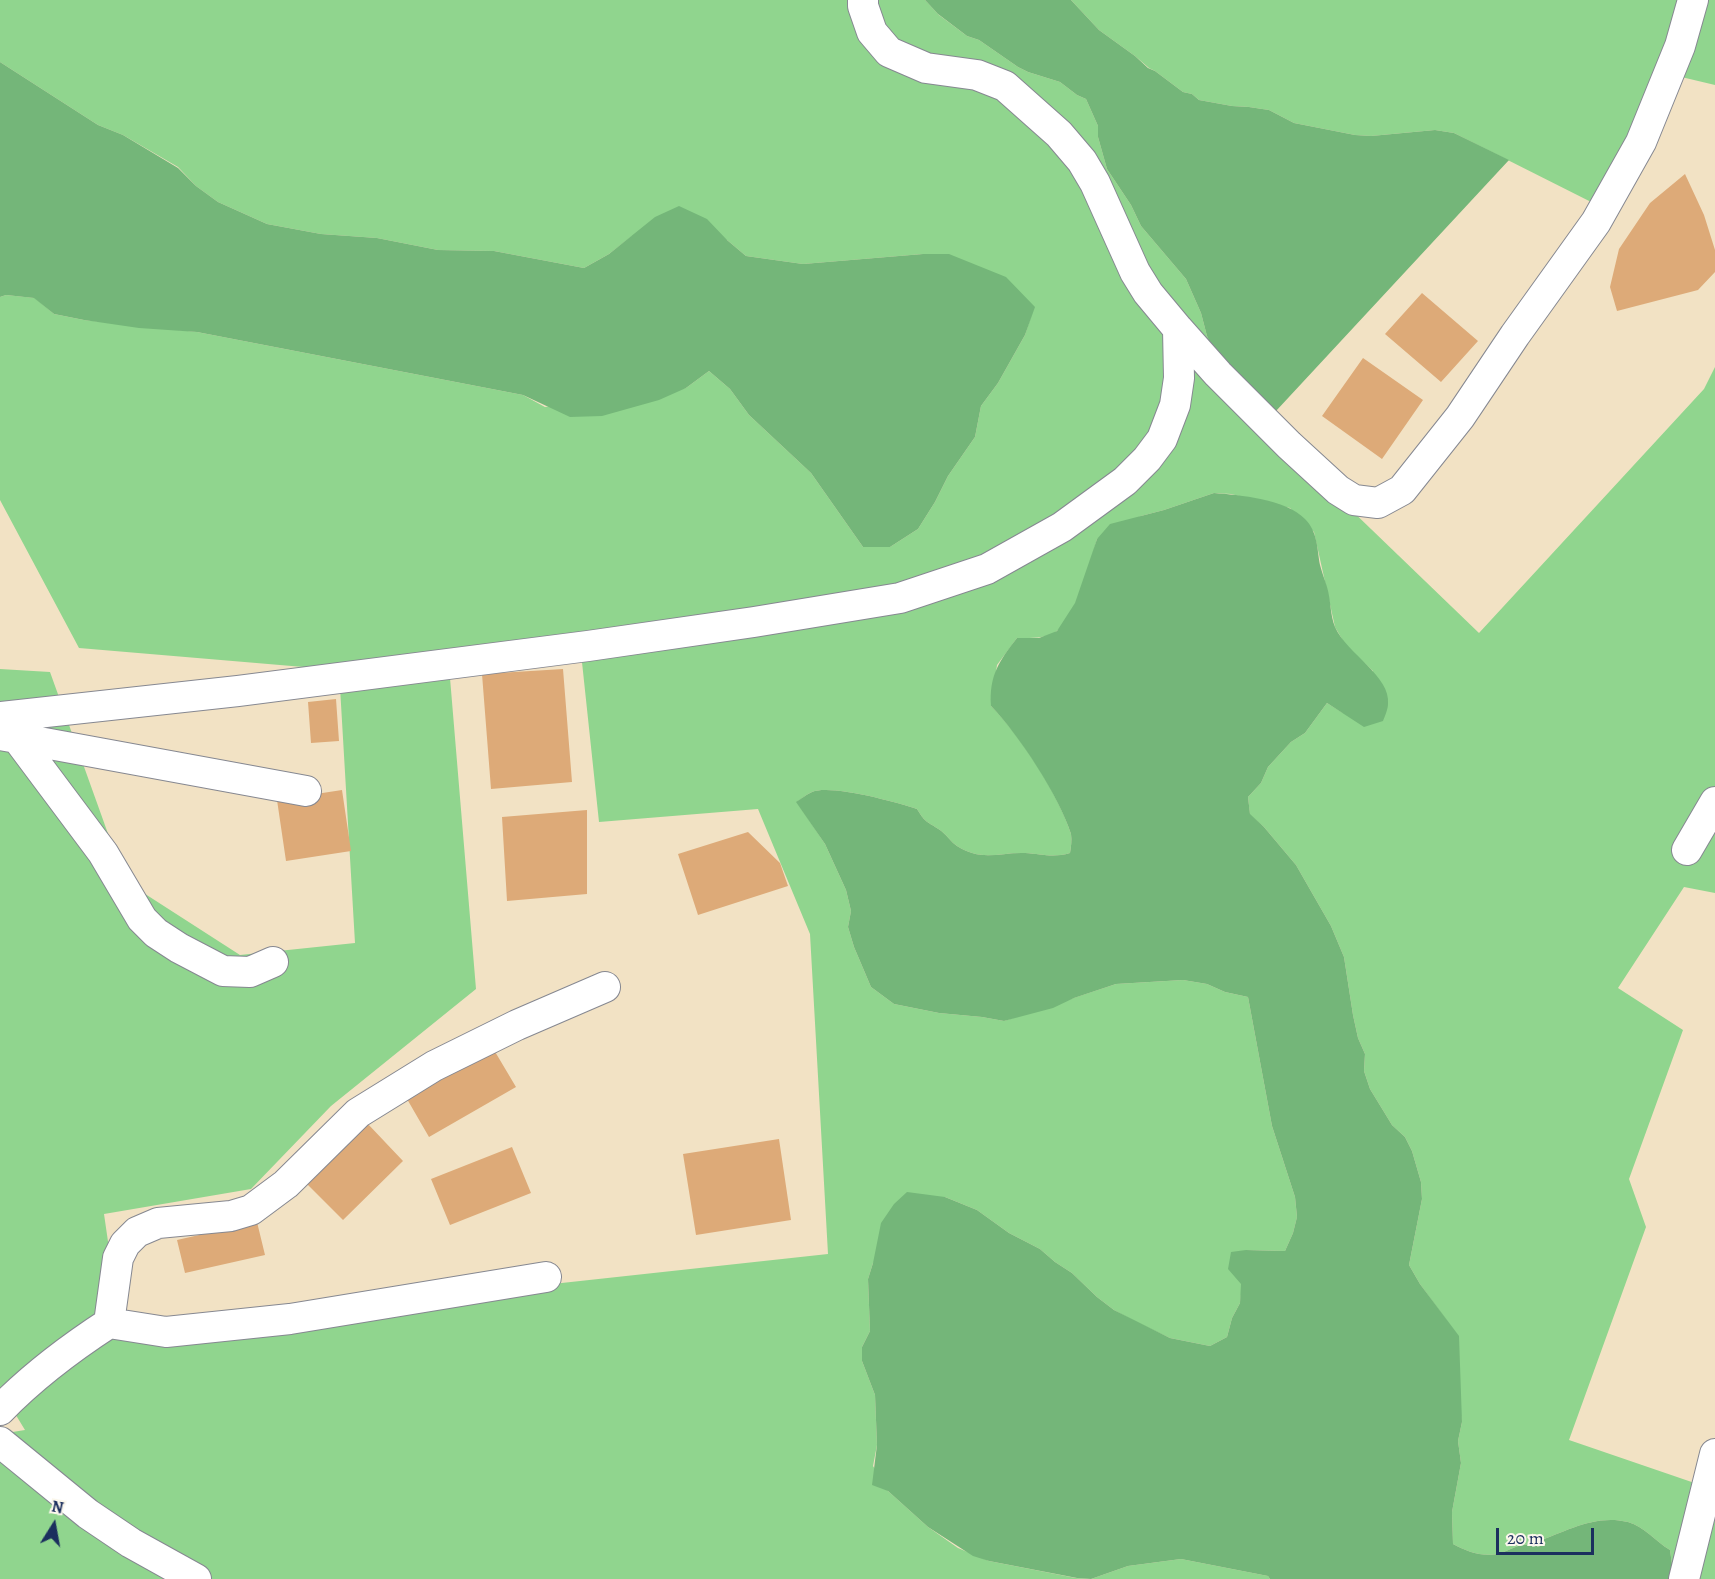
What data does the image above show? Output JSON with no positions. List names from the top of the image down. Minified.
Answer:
{"scale_bar":"20 m","north":"top"}
